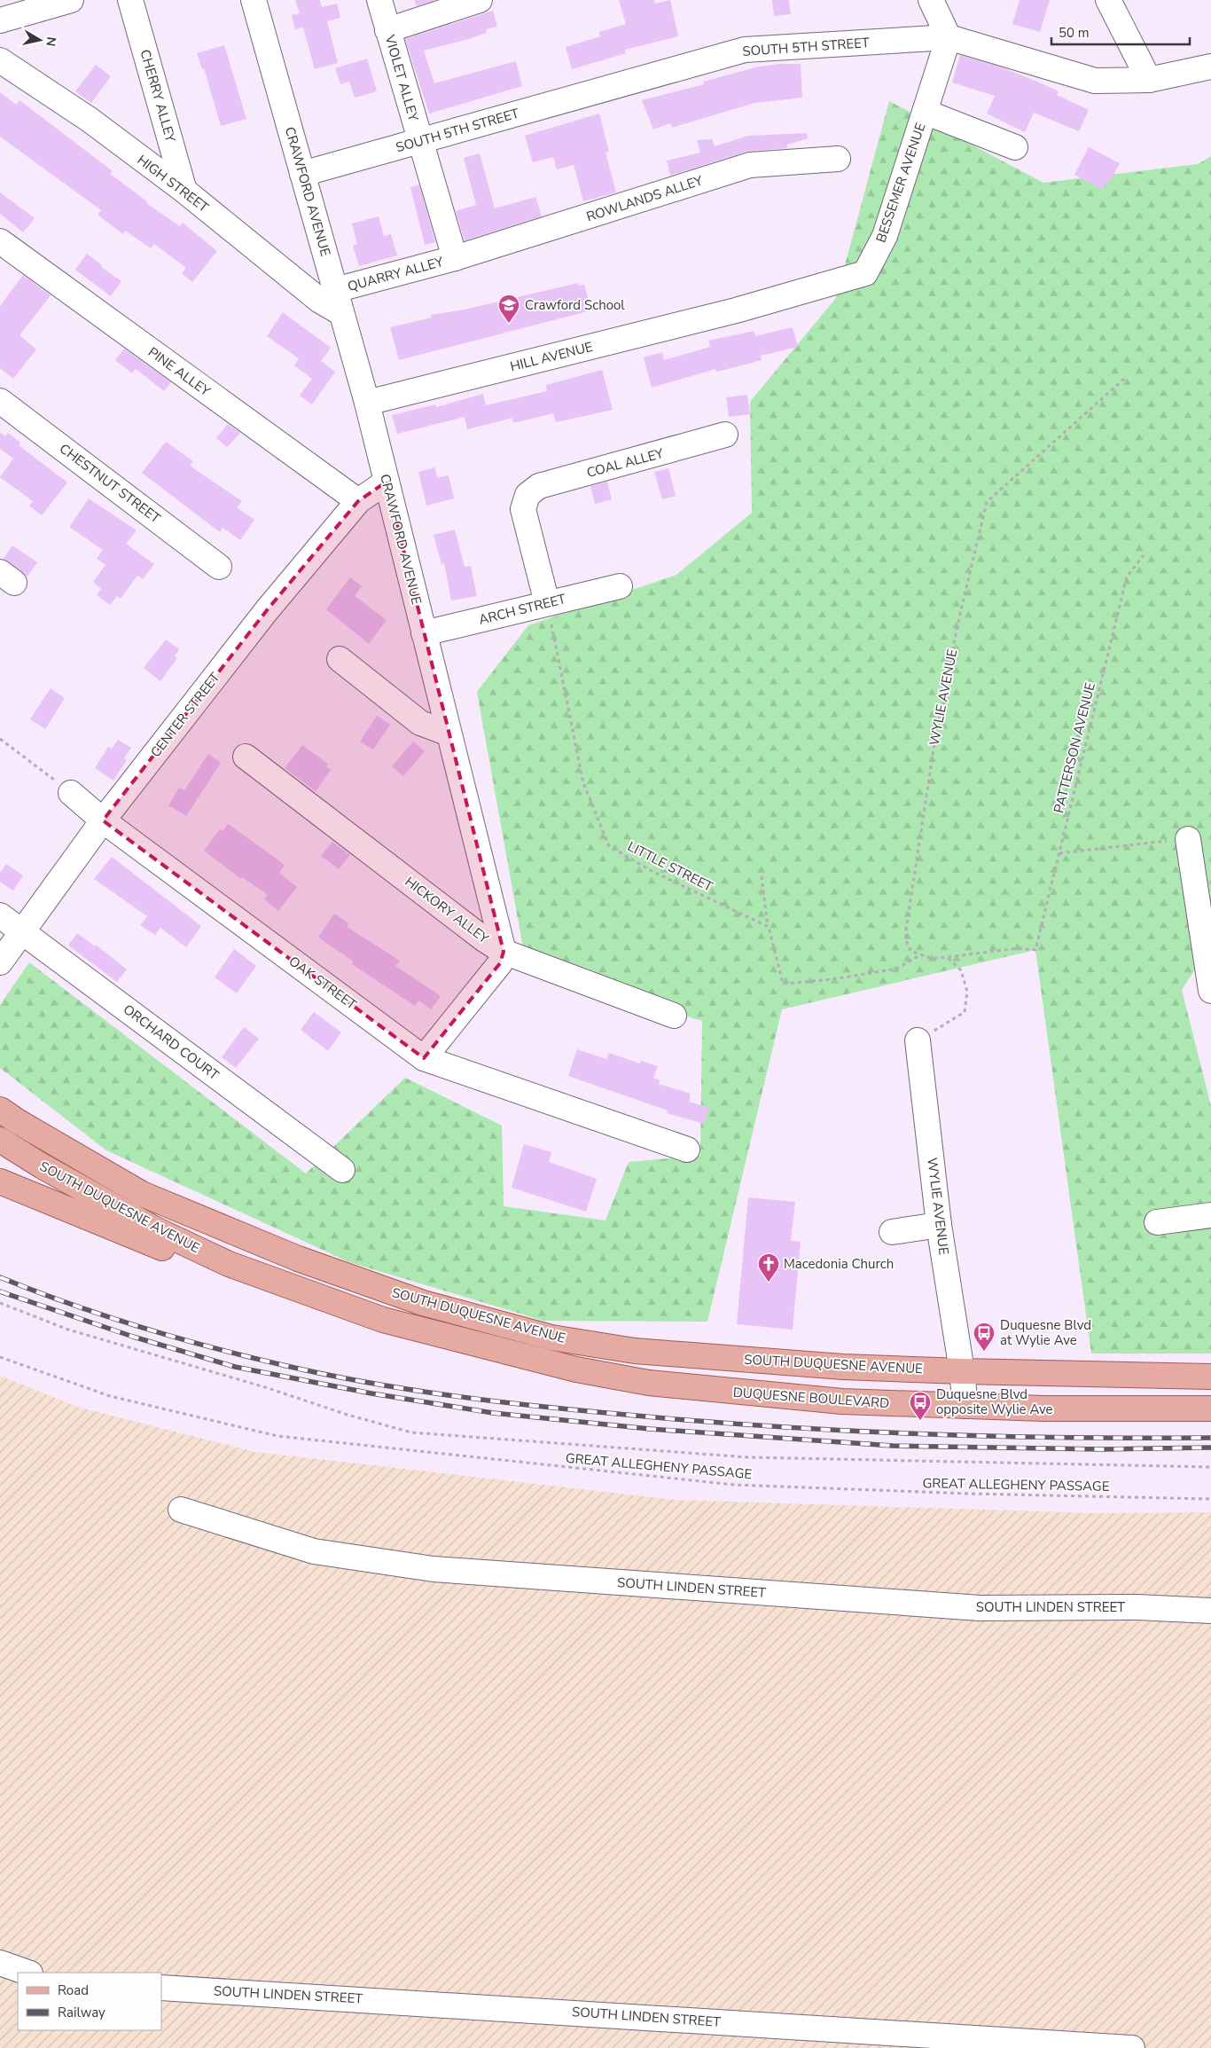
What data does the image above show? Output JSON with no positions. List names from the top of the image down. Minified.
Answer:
{"streets":{"main road":["SOUTH DUQUESNE AVENUE","DUQUESNE BOULEVARD"],"street":["SOUTH 5TH STREET","VIOLET ALLEY","CHERRY ALLEY","BESSEMER AVENUE","HIGH STREET","CRAWFORD AVENUE","ROWLANDS ALLEY","QUARRY ALLEY","HILL AVENUE","PINE ALLEY","COAL ALLEY","CHESTNUT STREET","ARCH STREET","WYLIE AVENUE","CENTER STREET","HICKORY ALLEY","OAK STREET","ORCHARD COURT","SOUTH LINDEN STREET"],"path":["PATTERSON AVENUE","LITTLE STREET","GREAT ALLEGHENY PASSAGE"]},"crossings":[["SOUTH 5TH STREET","VIOLET ALLEY"],["SOUTH 5TH STREET","BESSEMER AVENUE"],["SOUTH 5TH STREET","CRAWFORD AVENUE"],["VIOLET ALLEY","ROWLANDS ALLEY"],["VIOLET ALLEY","QUARRY ALLEY"],["CHERRY ALLEY","HIGH STREET"],["BESSEMER AVENUE","HILL AVENUE"],["HIGH STREET","CRAWFORD AVENUE"],["CRAWFORD AVENUE","QUARRY ALLEY"],["CRAWFORD AVENUE","HILL AVENUE"],["CRAWFORD AVENUE","ARCH STREET"],["CRAWFORD AVENUE","CENTER STREET"],["CRAWFORD AVENUE","HICKORY ALLEY"],["ROWLANDS ALLEY","QUARRY ALLEY"],["PINE ALLEY","CENTER STREET"],["COAL ALLEY","ARCH STREET"],["COAL ALLEY","LITTLE STREET"],["ARCH STREET","LITTLE STREET"],["WYLIE AVENUE","SOUTH DUQUESNE AVENUE"],["WYLIE AVENUE","DUQUESNE BOULEVARD"],["CENTER STREET","OAK STREET"],["CENTER STREET","ORCHARD COURT"],["SOUTH DUQUESNE AVENUE","DUQUESNE BOULEVARD"]],"places":{"school or university":["Crawford School"],"church":["Macedonia Church"],"bus stop":["Duquesne Blvd at Wylie Ave","Duquesne Blvd opposite Wylie Ave"]},"legend":["Road","Railway"],"scale_bar":"50 m","north":"right"}
